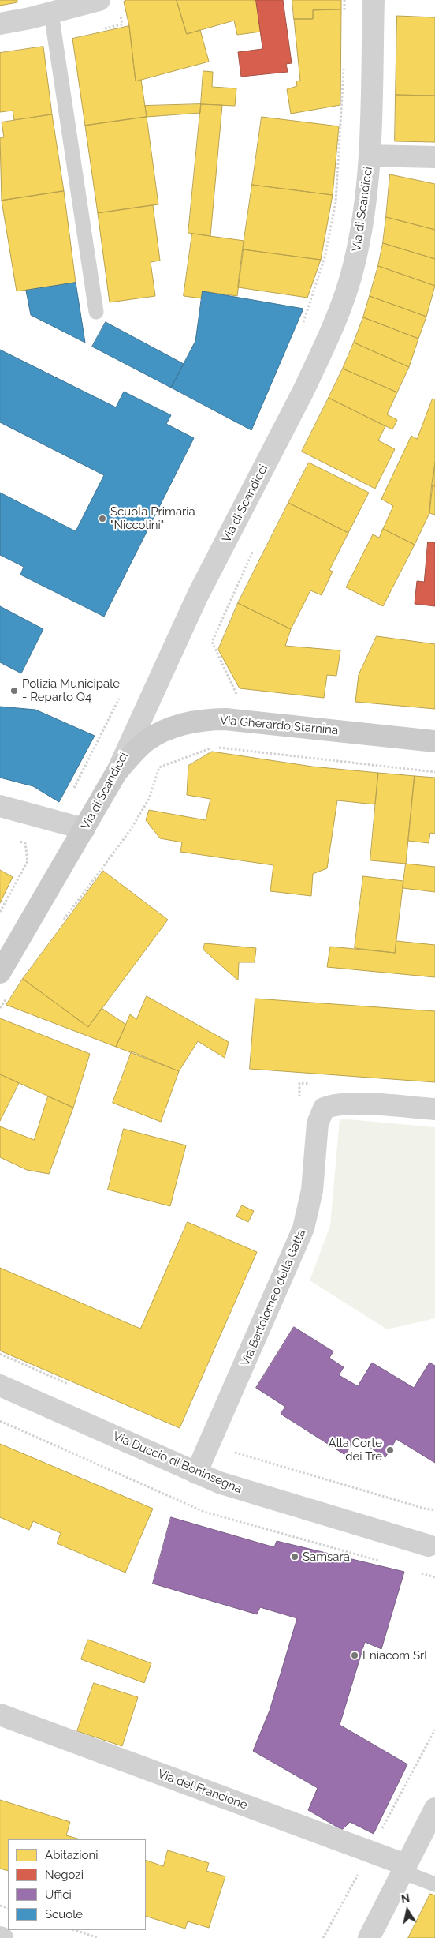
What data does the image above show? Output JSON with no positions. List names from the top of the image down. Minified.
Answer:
{"streets":{"street":["Via di Scandicci","Via Gherardo Starnina","Via Bartolomeo della Gatta","Via Duccio di Boninsegna","Via del Francione"]},"crossings":[["Via di Scandicci","Via Gherardo Starnina"],["Via Bartolomeo della Gatta","Via Duccio di Boninsegna"]],"places":["Scuola Primaria \"Niccolini\"","Polizia Municipale - Reparto Q4","Alla Corte dei Tre","Samsara","Eniacom Srl"],"legend":["Abitazioni","Negozi","Uffici","Scuole"],"north":"top"}
